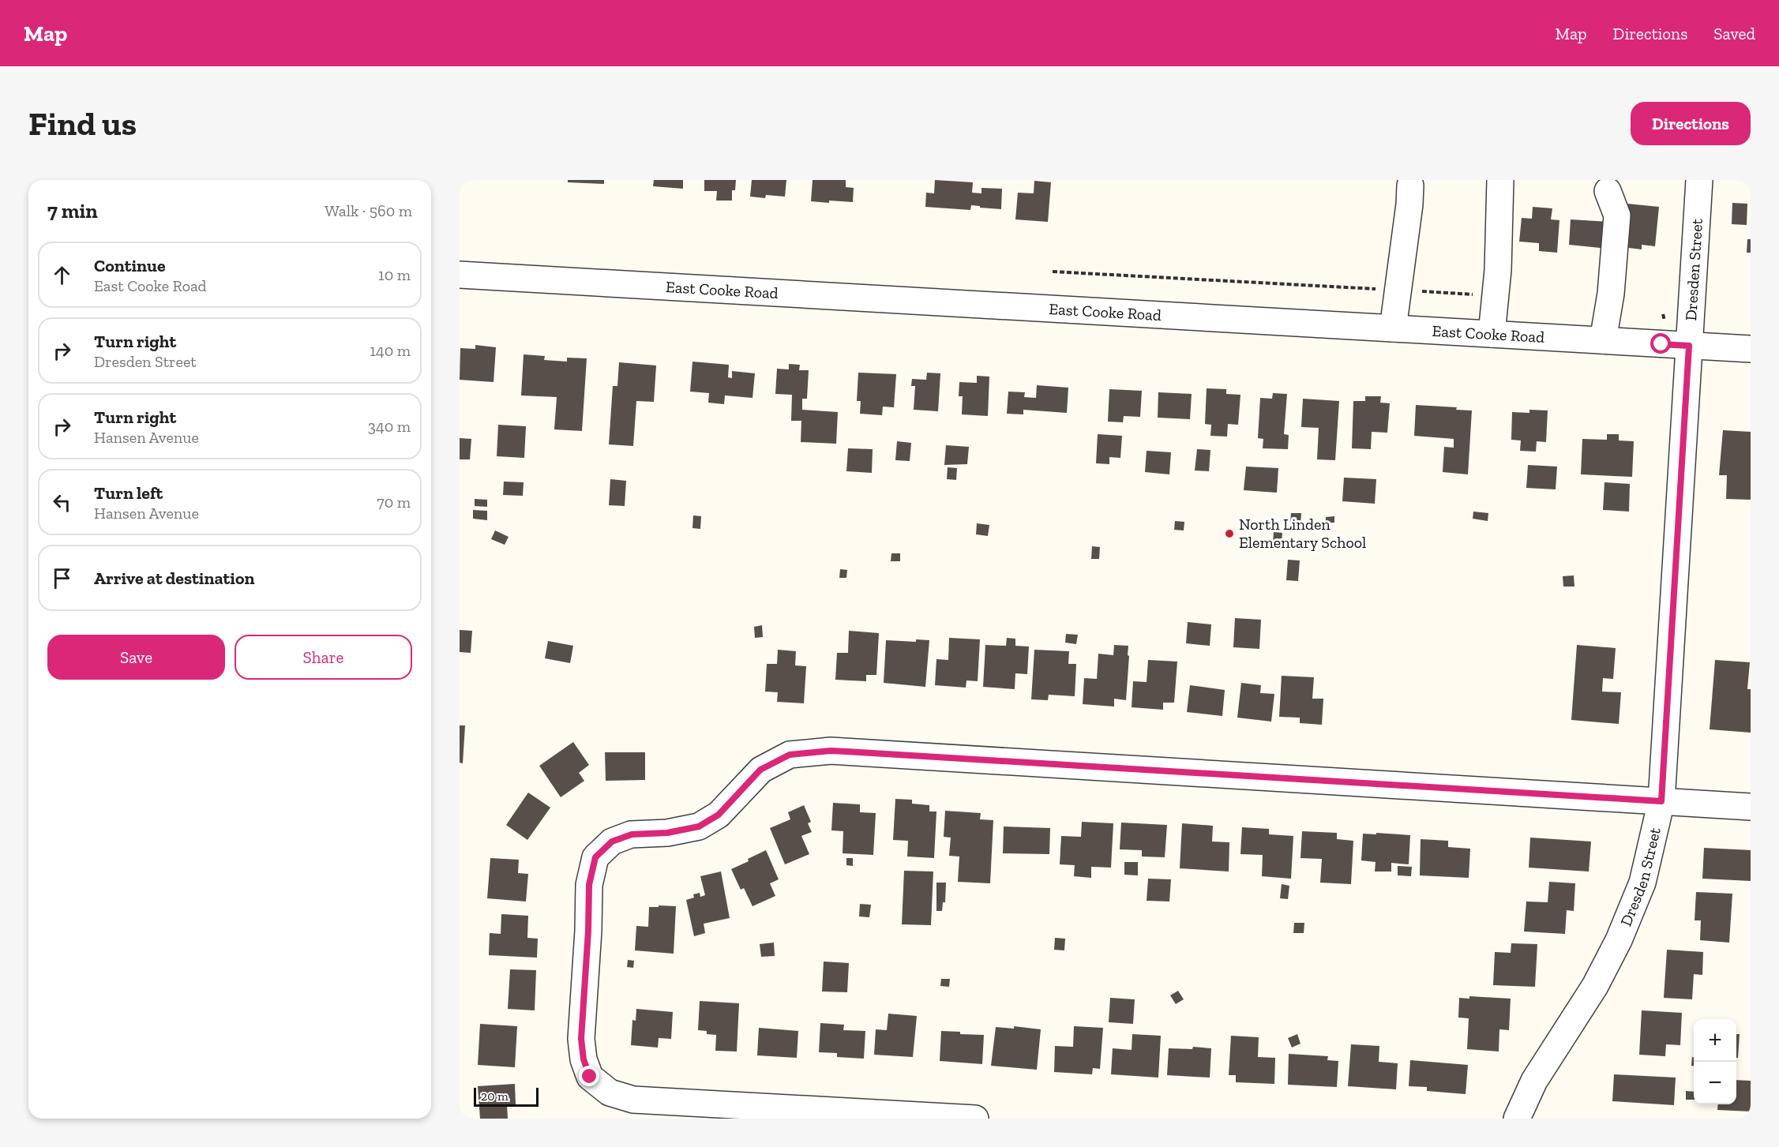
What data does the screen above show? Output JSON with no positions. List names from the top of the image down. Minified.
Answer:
{"streets":{"street":["Dresden Street","East Cooke Road"]},"crossings":[["Dresden Street","East Cooke Road"]],"places":["North Linden Elementary School"],"scale_bar":"20 m","page":{"header":"Map","nav":["Map","Directions","Saved"],"buttons":["Directions",["Save","Share"]],"title":"Find us","heading":["7 min","Walk · 560 m"],"list":[["Continue","East Cooke Road","10 m"],["Turn right","Dresden Street","140 m"],["Turn right","Hansen Avenue","340 m"],["Turn left","Hansen Avenue","70 m"],"Arrive at destination"],"map_buttons":["+","−"],"scale":"20 m"}}
